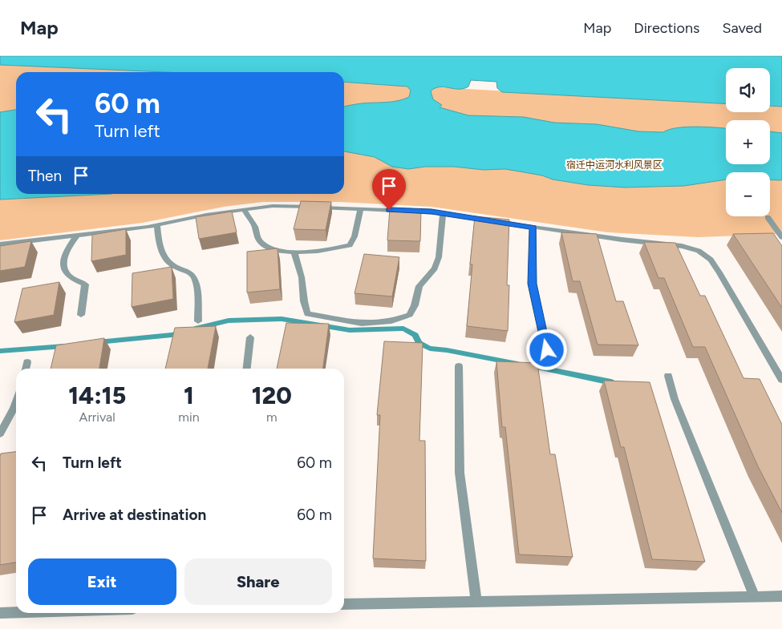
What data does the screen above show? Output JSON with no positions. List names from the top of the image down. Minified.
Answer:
{"parks":["宿迁中运河水利风景区"],"page":{"header":"Map","nav":["Map","Directions","Saved"],"map_buttons":["+","−"],"turn":["60 m","Turn left"],"then":"Then","eta":["14:15","Arrival","1","min","120","m"],"list":[{"name":"Turn left","value":"60 m"},{"name":"Arrive at destination","value":"60 m"}],"buttons":["Exit","Share"]}}
